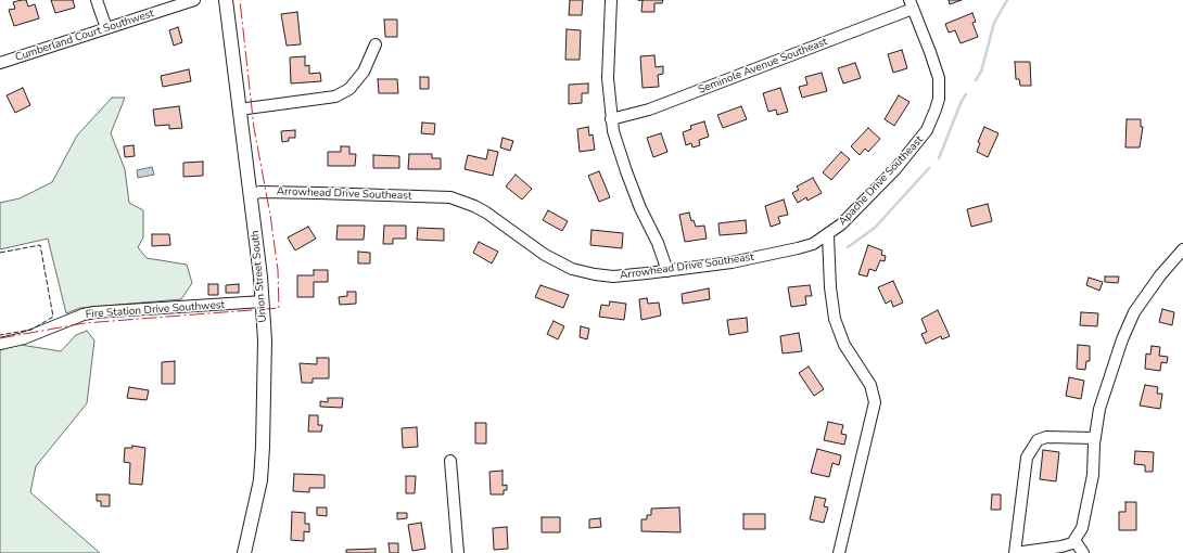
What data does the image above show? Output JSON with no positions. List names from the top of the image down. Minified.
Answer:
{"streets":{"main road":["Union Street South"],"street":["Cumberland Court Southwest","Seminole Avenue Southeast","Apache Drive Southeast","Arrowhead Drive Southeast","Fire Station Drive Southwest"]},"crossings":[["Seminole Avenue Southeast","Apache Drive Southeast"],["Apache Drive Southeast","Arrowhead Drive Southeast"],["Arrowhead Drive Southeast","Union Street South"],["Union Street South","Fire Station Drive Southwest"]]}
